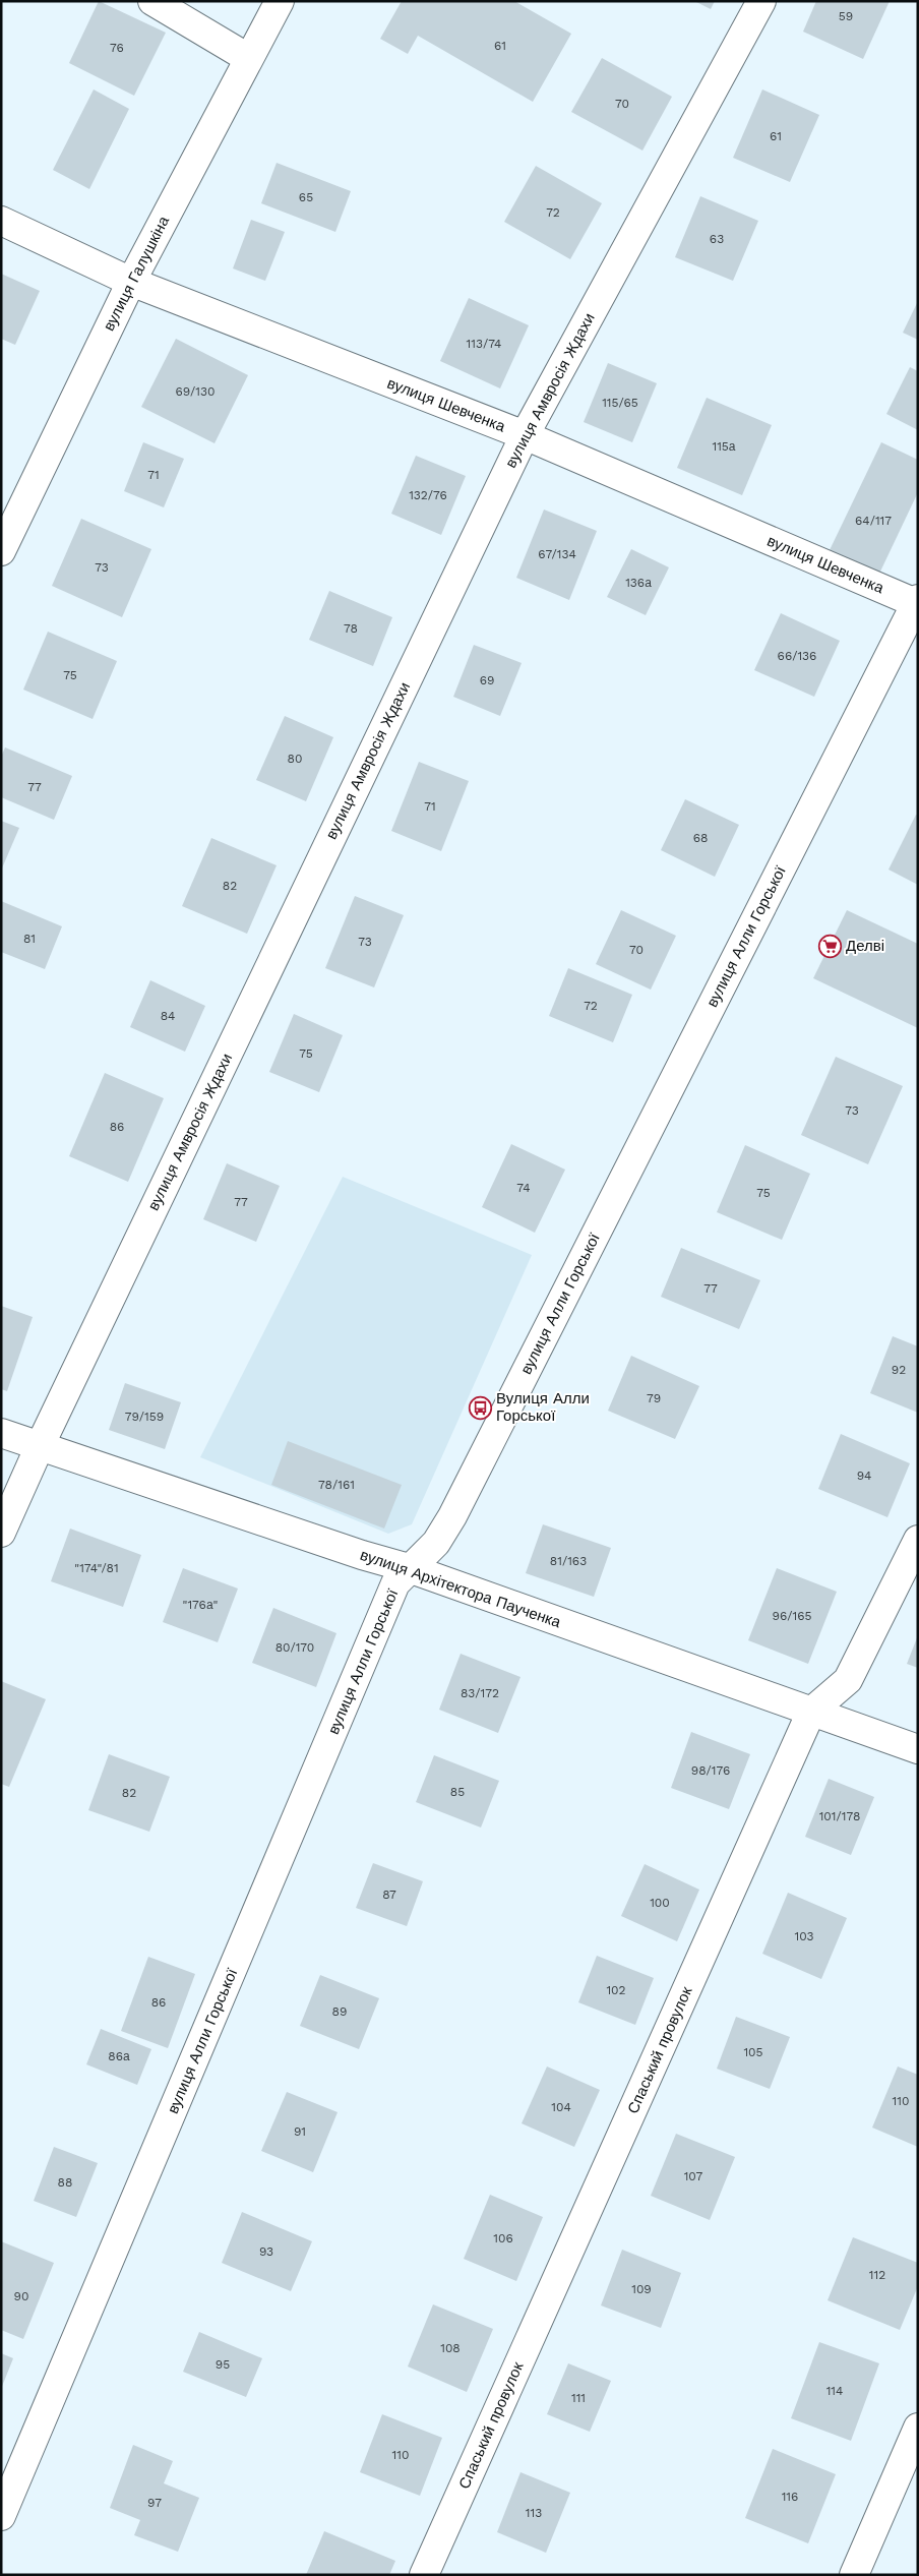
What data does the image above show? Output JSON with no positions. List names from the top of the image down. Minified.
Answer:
{"streets":{"street":["вулиця Галушкіна","вулиця Амвросія Ждахи","вулиця Шевченка","вулиця Алли Горської","вулиця Архітектора Паученка","Спаський провулок"]},"crossings":[["вулиця Галушкіна","вулиця Шевченка"],["вулиця Амвросія Ждахи","вулиця Шевченка"],["вулиця Амвросія Ждахи","вулиця Архітектора Паученка"],["вулиця Шевченка","вулиця Алли Горської"],["вулиця Алли Горської","вулиця Архітектора Паученка"],["вулиця Архітектора Паученка","Спаський провулок"]],"places":{"supermarket":["Делві"],"bus stop":["Вулиця Алли Горської"]},"house_numbers":["59","61","76","70","61","65","72","63","113/74","69/130","115/65","115а","71","132/76","64/117","67/134","73","136а","78","66/136","75","69","80","77","71","68","82","81","73","70","72","84","75","73","86","74","75","77","77","92","79","79/159","94","78/161","81/163","\"174\"/81","\"176а\"","96/165","80/170","83/172","98/176","85","82","101/178","87","100","103","102","86","89","105","86а","110","104","91","107","88","106","93","112","109","90","108","95","114","111","110","116","97","113"]}
